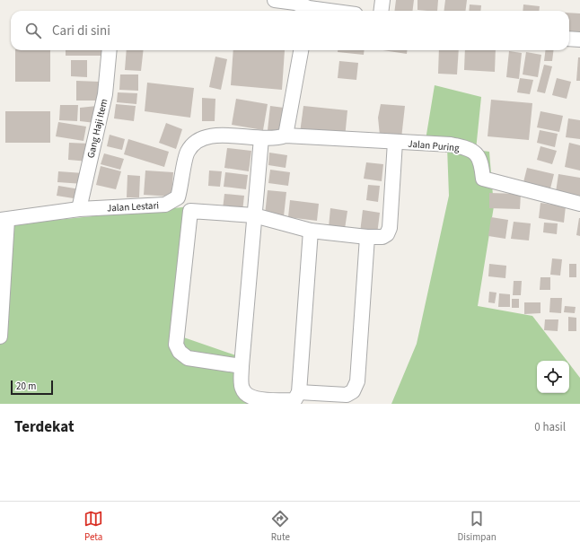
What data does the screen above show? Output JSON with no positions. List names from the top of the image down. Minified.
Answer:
{"streets":{"street":["Gang Haji Item","Jalan Puring","Jalan Lestari"]},"crossings":[["Gang Haji Item","Jalan Lestari"],["Jalan Puring","Jalan Lestari"]],"scale_bar":"20 m","page":{"search":"Cari di sini","scale":"20 m","heading":["Terdekat","0 hasil"],"nav":["Peta","Rute","Disimpan"]}}
